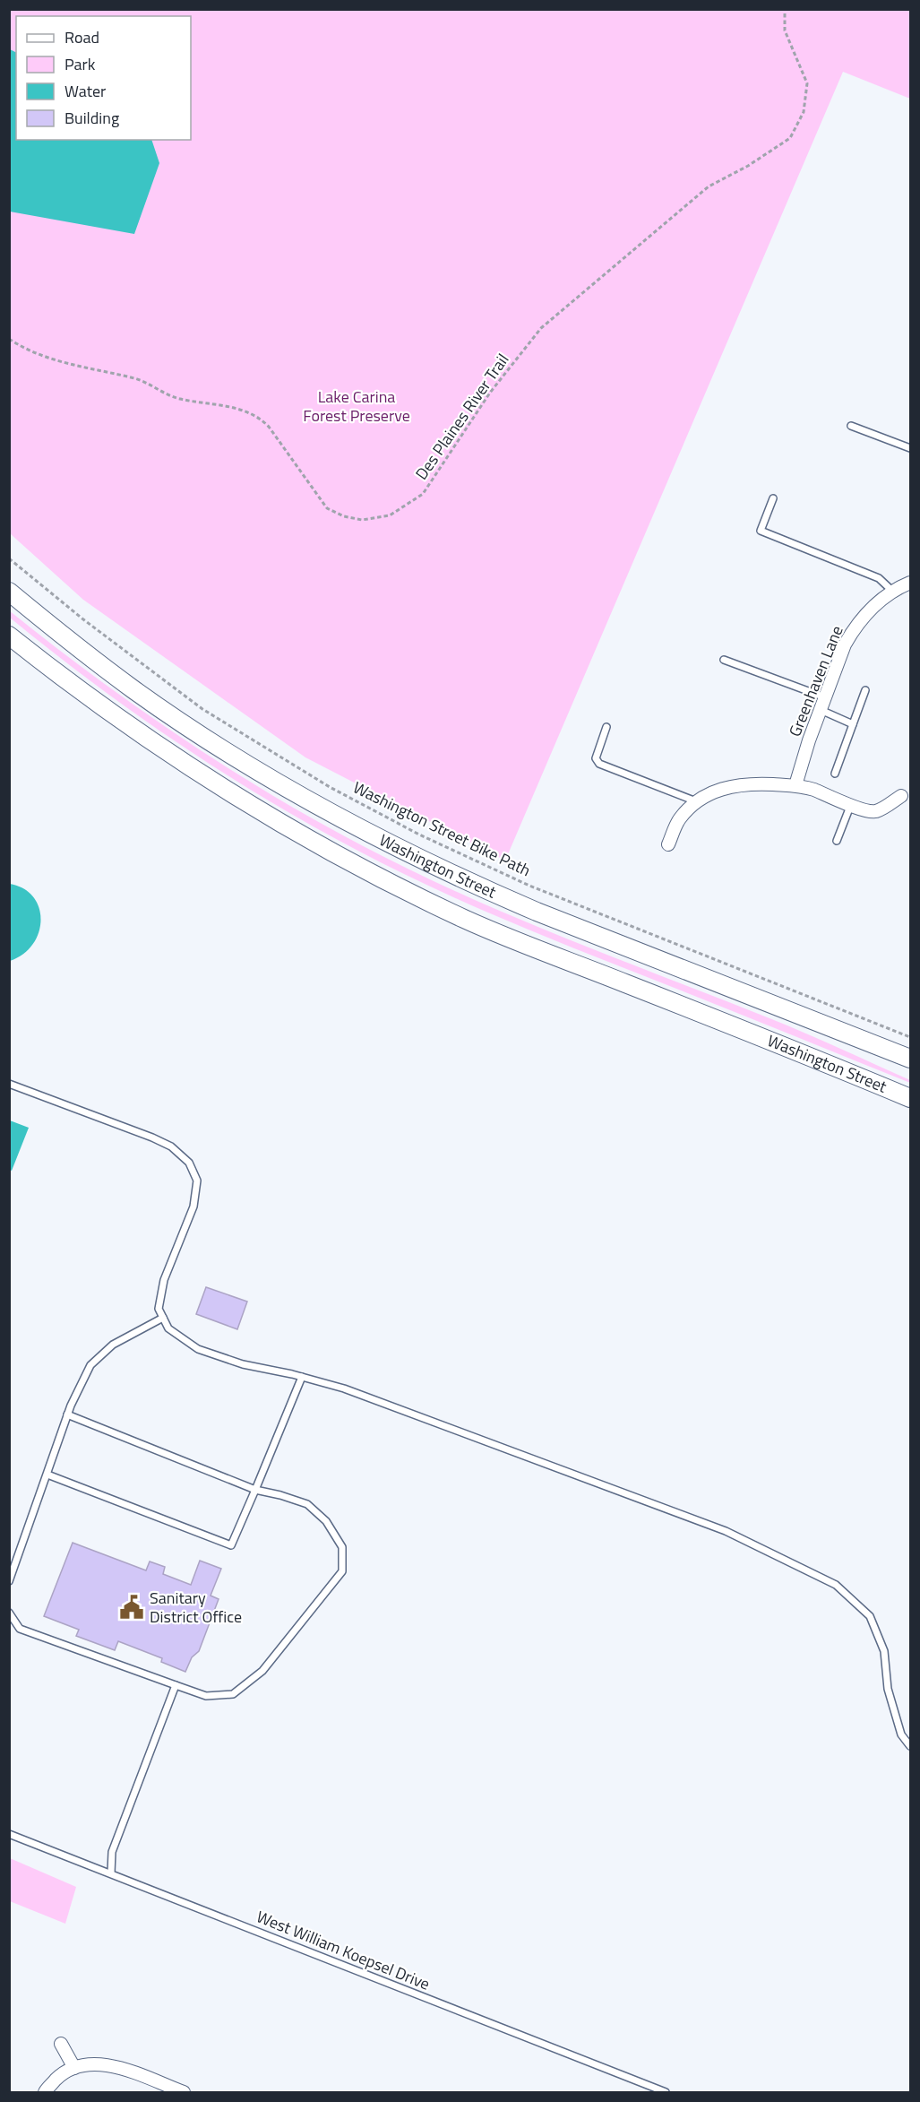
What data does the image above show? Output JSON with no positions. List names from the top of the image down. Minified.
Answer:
{"streets":{"main road":["Washington Street"],"street":["Greenhaven Lane"],"lane":["West William Koepsel Drive"],"path":["Des Plaines River Trail","Washington Street Bike Path"]},"parks":["Lake Carina Forest Preserve"],"places":{"public building":["Sanitary District Office"]},"legend":["Road","Park","Water","Building"]}
